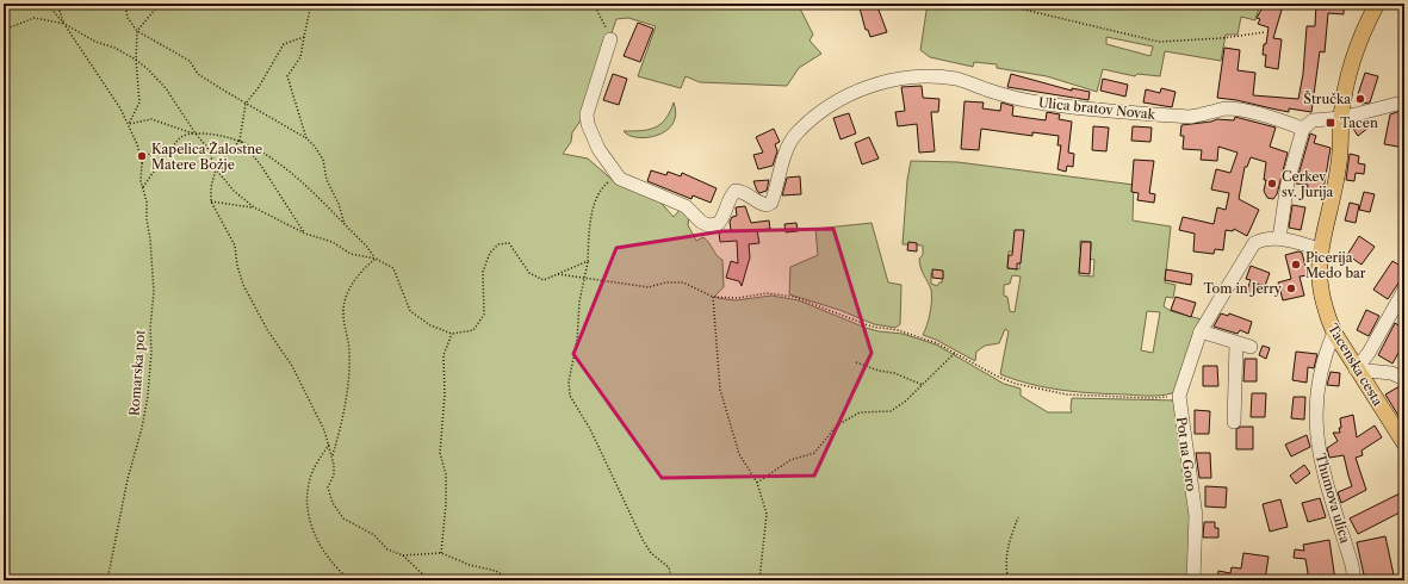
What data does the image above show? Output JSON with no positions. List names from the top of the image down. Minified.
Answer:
{"streets":{"main road":["Tacenska cesta"],"street":["Ulica bratov Novak","Pot na Goro","Thumova ulica"],"path":["Romarska pot"]},"crossings":[["Tacenska cesta","Pot na Goro"],["Tacenska cesta","Thumova ulica"]],"places":{"other":["Štručka","Kapelica Žalostne Matere Božje","Cerkev sv. Jurija","Picerija Medo bar","Tom in Jerry"],"transit":["Tacen"]}}
